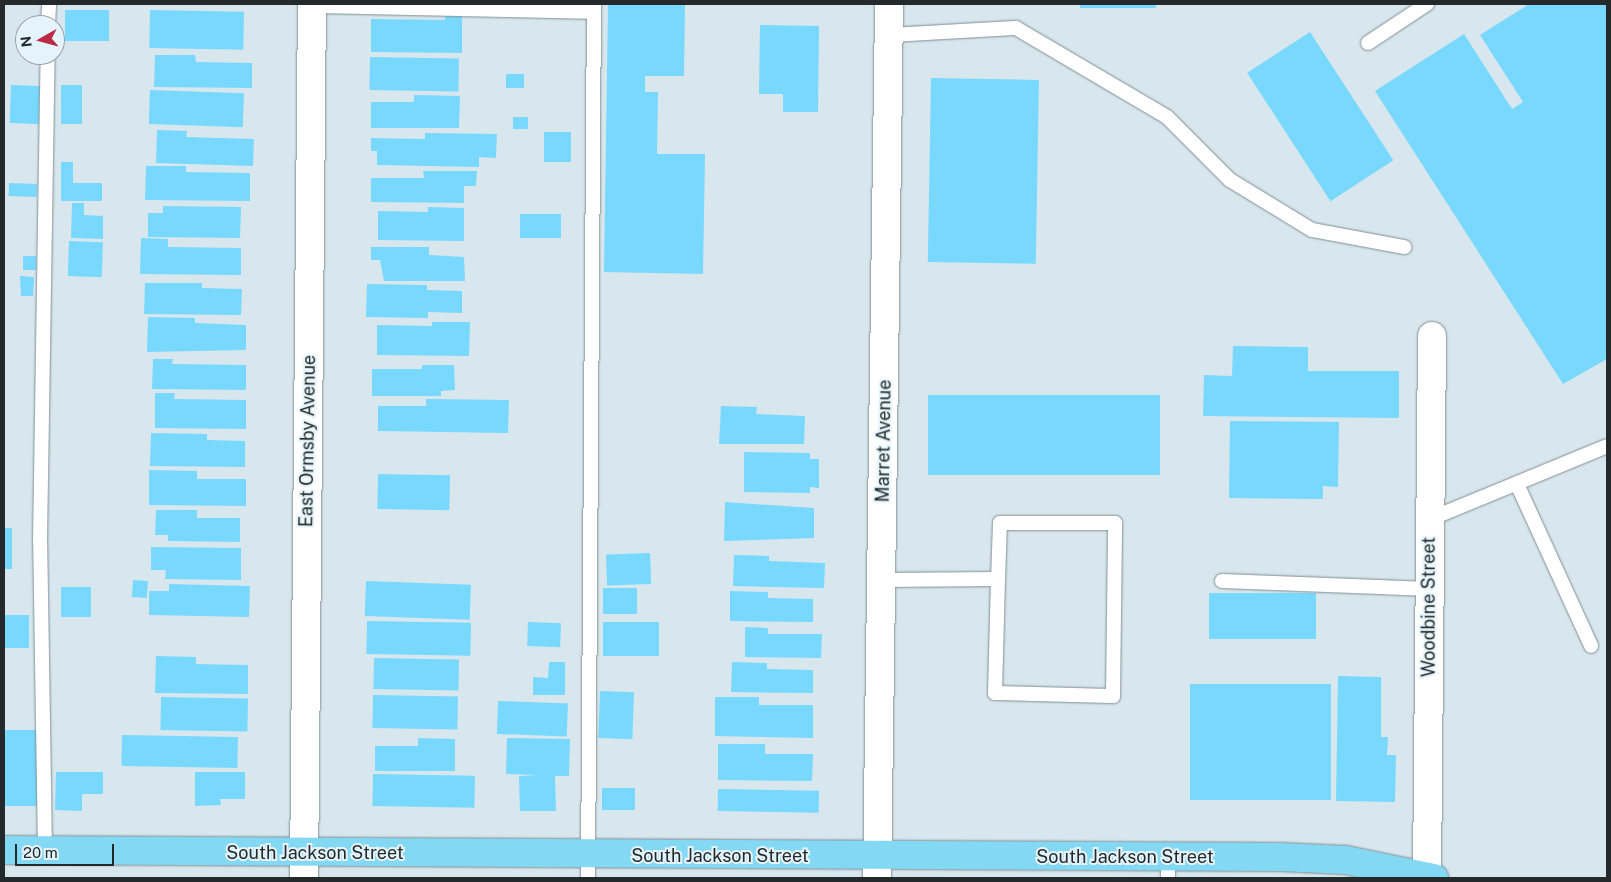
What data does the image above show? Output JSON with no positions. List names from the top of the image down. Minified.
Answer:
{"streets":{"main road":["South Jackson Street"],"street":["East Ormsby Avenue","Marret Avenue","Woodbine Street"]},"crossings":[["East Ormsby Avenue","South Jackson Street"],["Marret Avenue","South Jackson Street"],["Woodbine Street","South Jackson Street"]],"scale_bar":"20 m","north":"left"}
